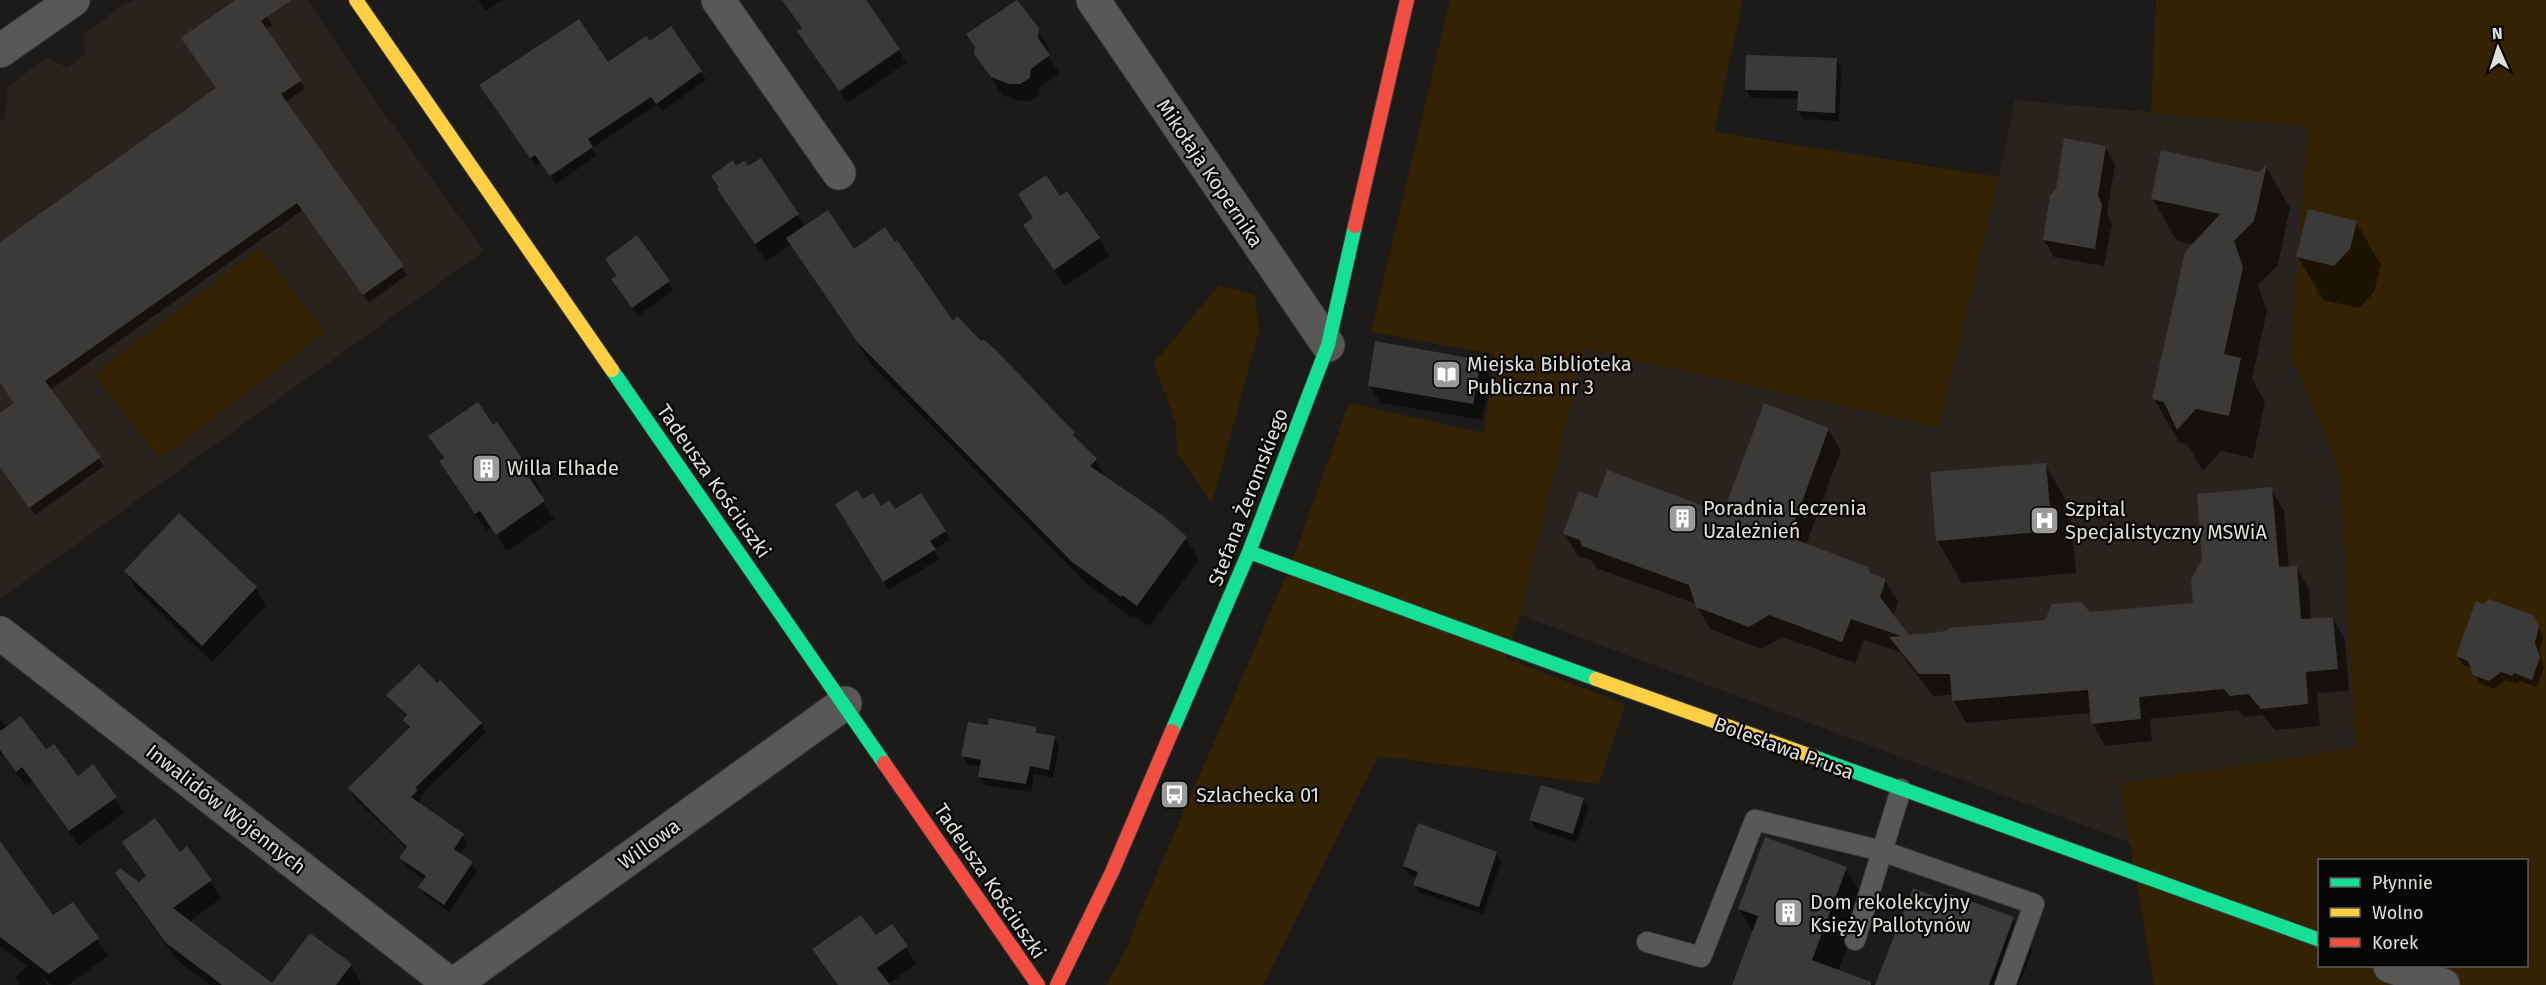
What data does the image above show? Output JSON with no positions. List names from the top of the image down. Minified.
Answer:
{"streets":{"street":["Mikołaja Kopernika","Tadeusza Kościuszki","Stefana Żeromskiego","Bolesława Prusa","Inwalidów Wojennych","Willowa"]},"crossings":[["Mikołaja Kopernika","Stefana Żeromskiego"],["Tadeusza Kościuszki","Willowa"],["Stefana Żeromskiego","Bolesława Prusa"],["Inwalidów Wojennych","Willowa"]],"places":{"library":["Miejska Biblioteka Publiczna nr 3"],"building":["Willa Elhade","Poradnia Leczenia Uzależnień","Dom rekolekcyjny Księży Pallotynów"],"hospital":["Szpital Specjalistyczny MSWiA"],"bus stop":["Szlachecka 01"]},"legend":["Płynnie","Wolno","Korek"],"north":"top"}
